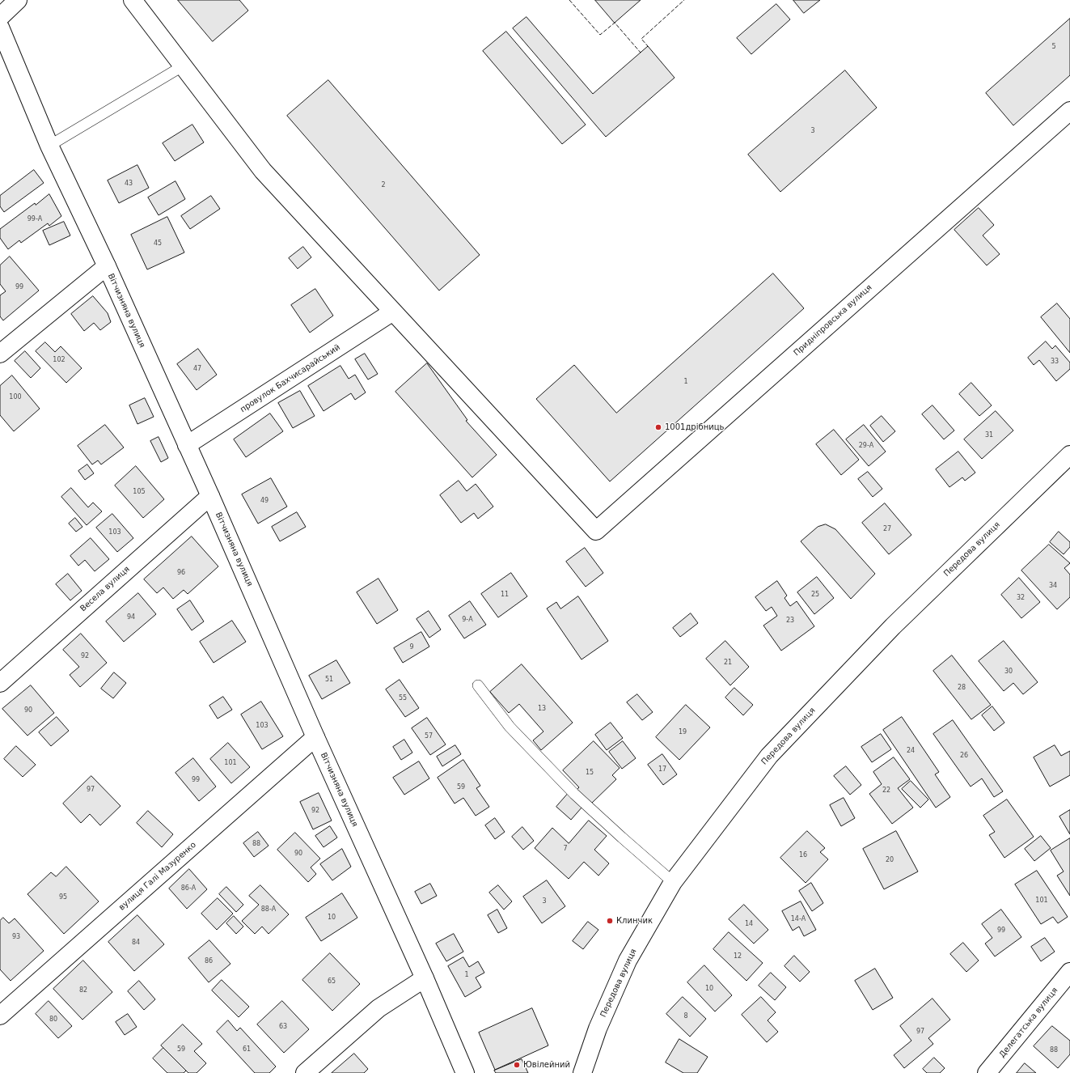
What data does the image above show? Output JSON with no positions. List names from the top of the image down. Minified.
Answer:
{"streets":{"street":["Вітчизняна вулиця","Придніпровська вулиця","провулок Бахчисарайський","Передова вулиця","Весела вулиця","вулиця Галі Мазуренко","Делегатська вулиця"]},"crossings":[["Вітчизняна вулиця","провулок Бахчисарайський"],["Вітчизняна вулиця","Весела вулиця"],["Вітчизняна вулиця","вулиця Галі Мазуренко"],["Придніпровська вулиця","провулок Бахчисарайський"]],"places":["1001дрібниць","Клинчик","Ювілейний"],"house_numbers":["5","3","43","2","99-А","45","99","102","33","47","1","100","31","29-А","105","49","27","103","96","34","11","25","32","94","9-А","23","9","92","21","30","51","28","55","13","90","103","19","57","24","26","101","17","15","99","59","97","22","92","88","7","90","16","20","86-А","95","101","3","88-А","10","14-А","14","99","93","84","12","86","1","65","10","82","8","80","63","97","59","61","88"]}
